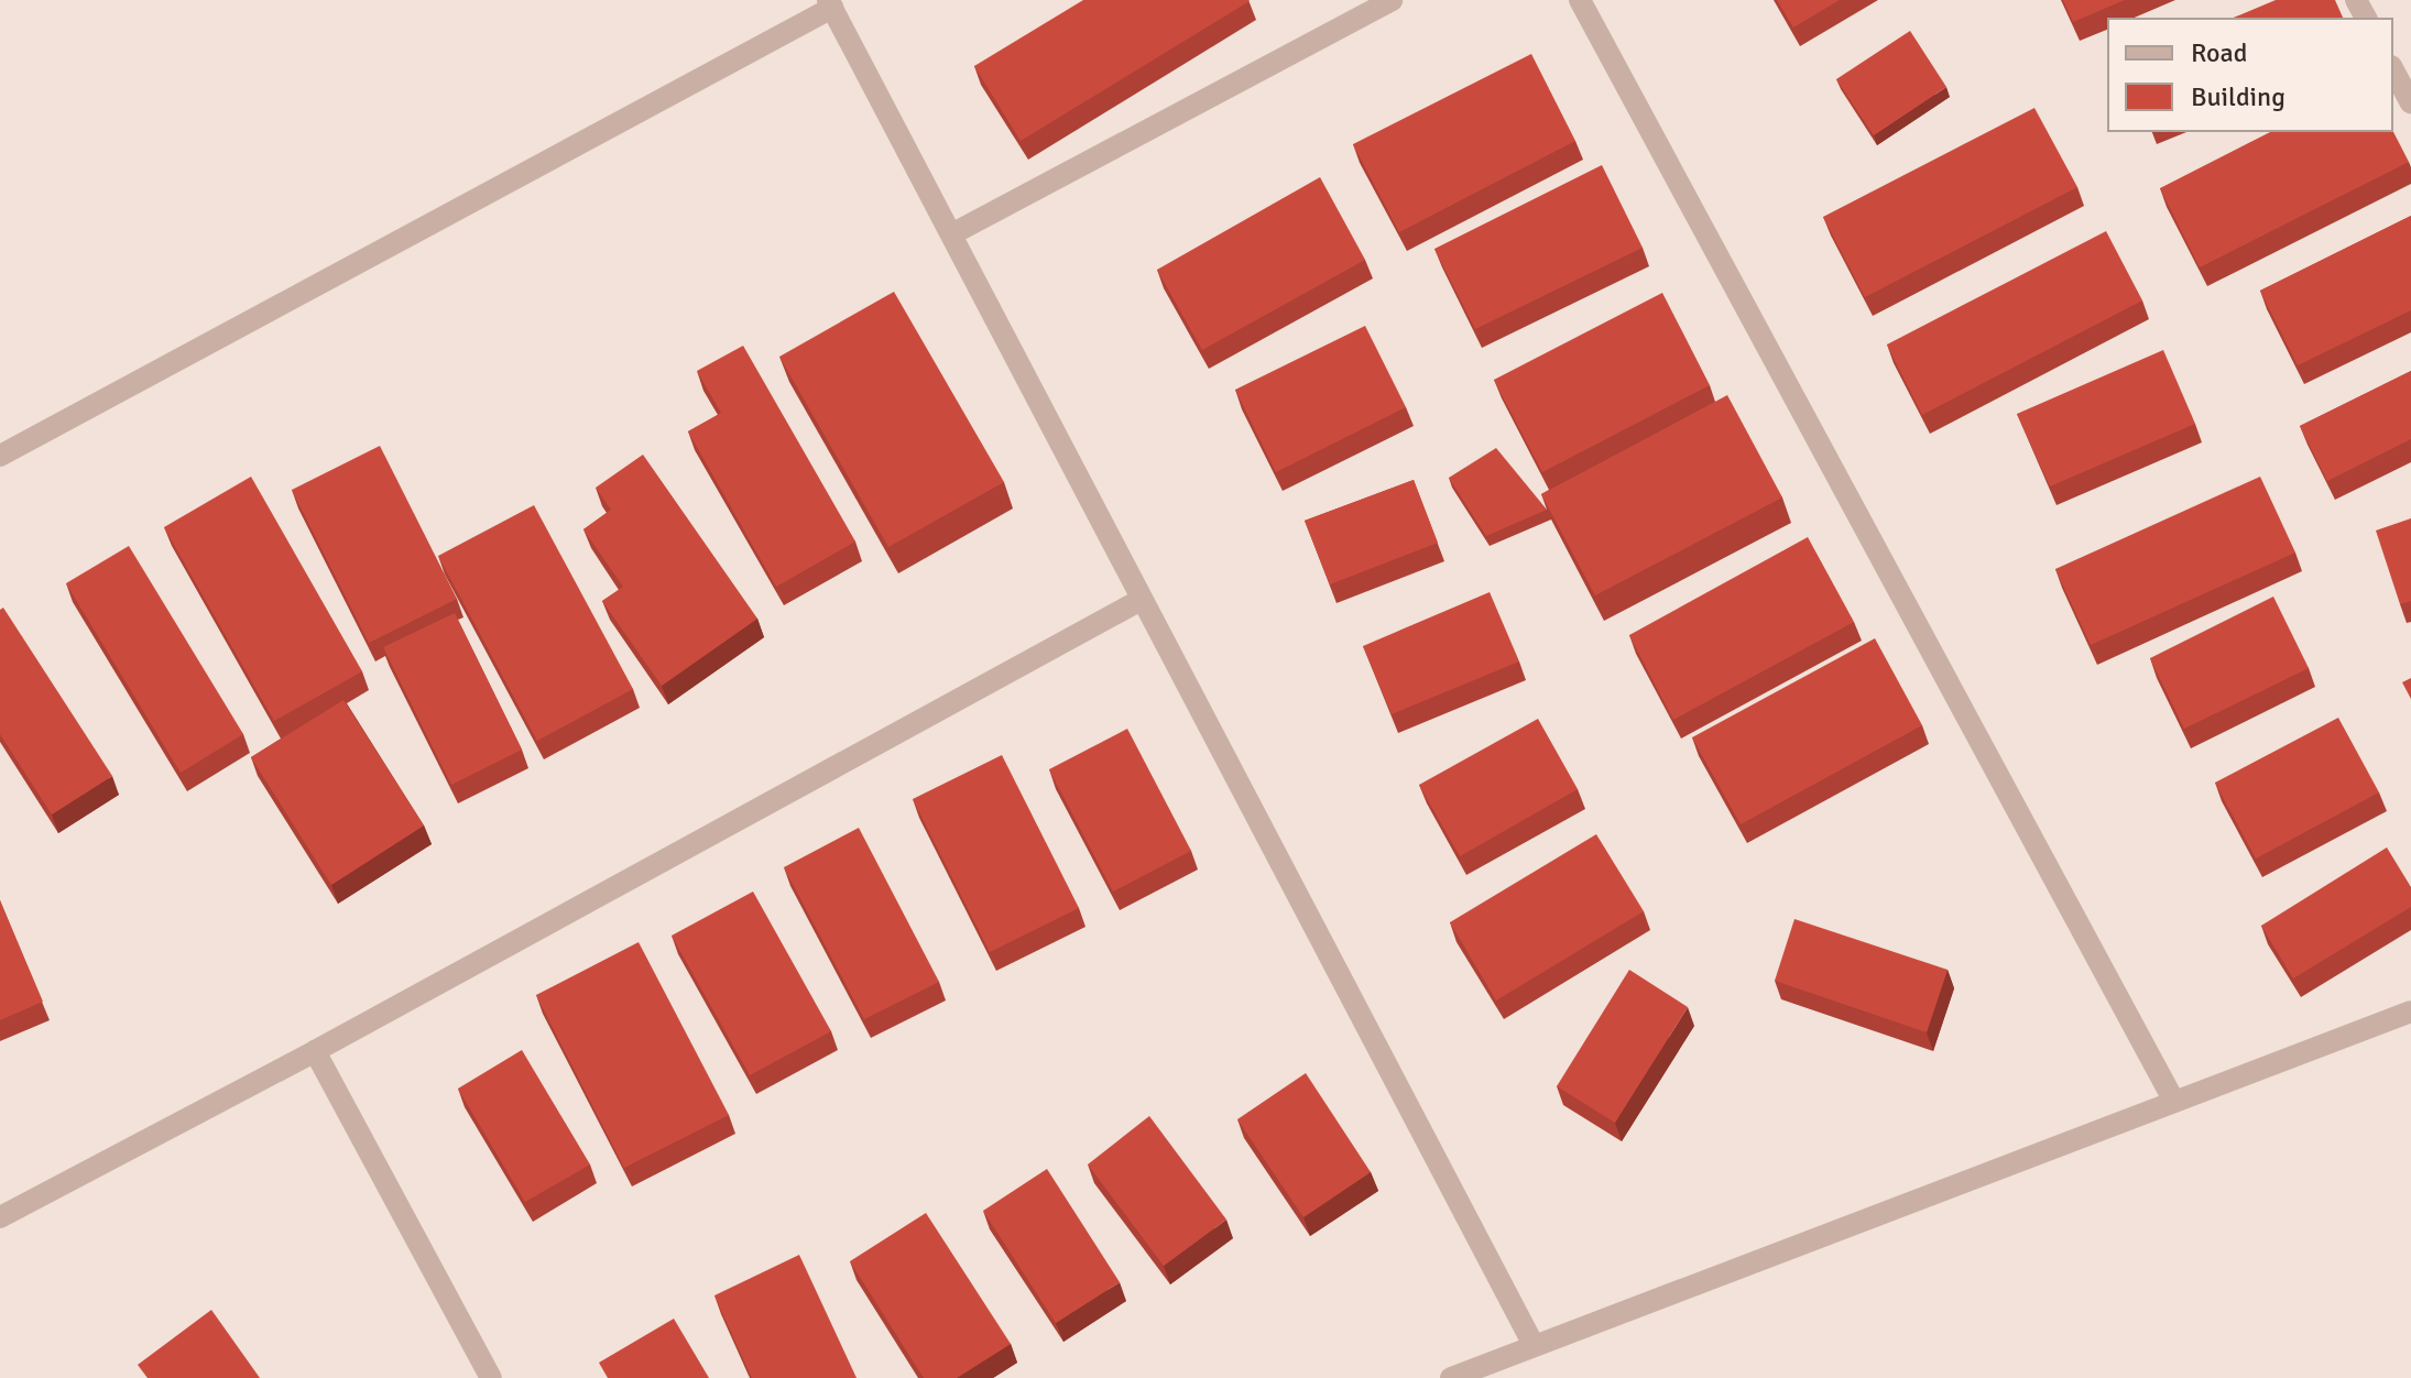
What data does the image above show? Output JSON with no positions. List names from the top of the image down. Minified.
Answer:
{"legend":["Road","Building"]}
